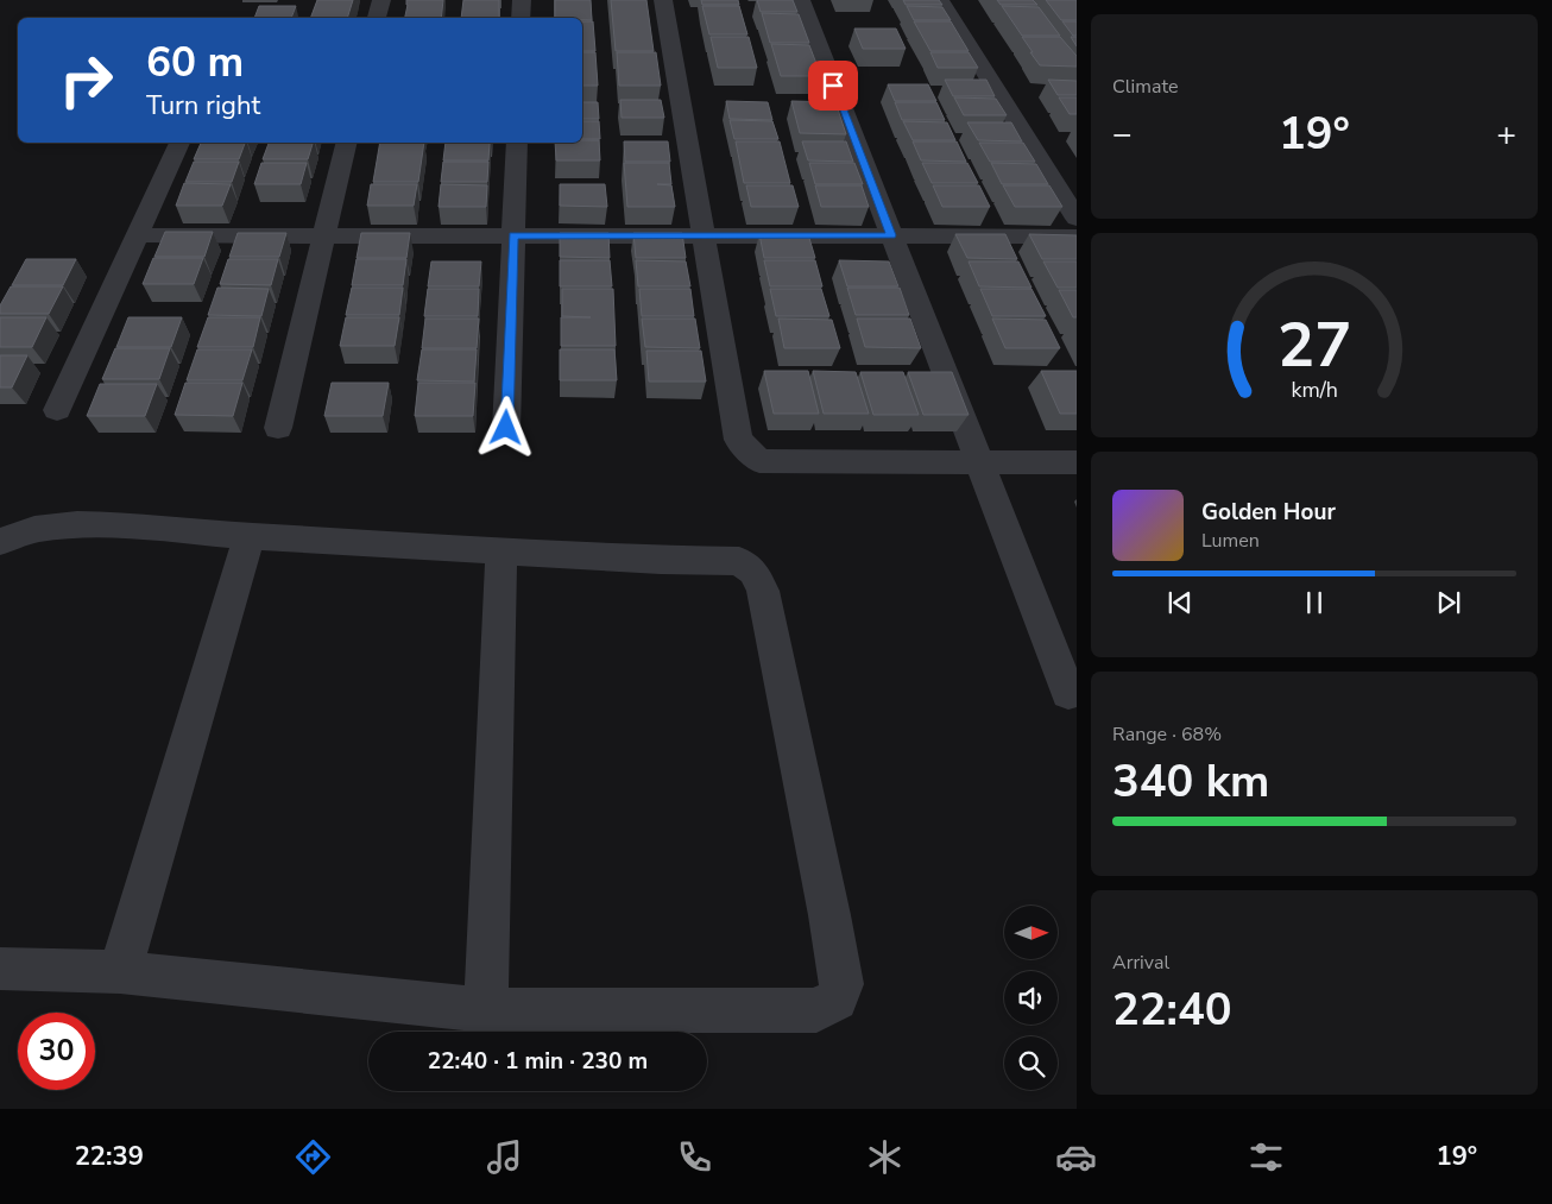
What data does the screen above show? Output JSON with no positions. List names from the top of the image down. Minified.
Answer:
{"north":"right","page":{"tile":["Climate",["Range · 68%","340 km"],["Arrival","22:40"]],"turn":["60 m","Turn right"],"heat":["−","19°","+"],"song":["Golden Hour","Lumen"],"limit":"30","trip":"22:40 · 1 min · 230 m","tabs":["22:39","19°"],"gauge":["27","km/h"]}}
